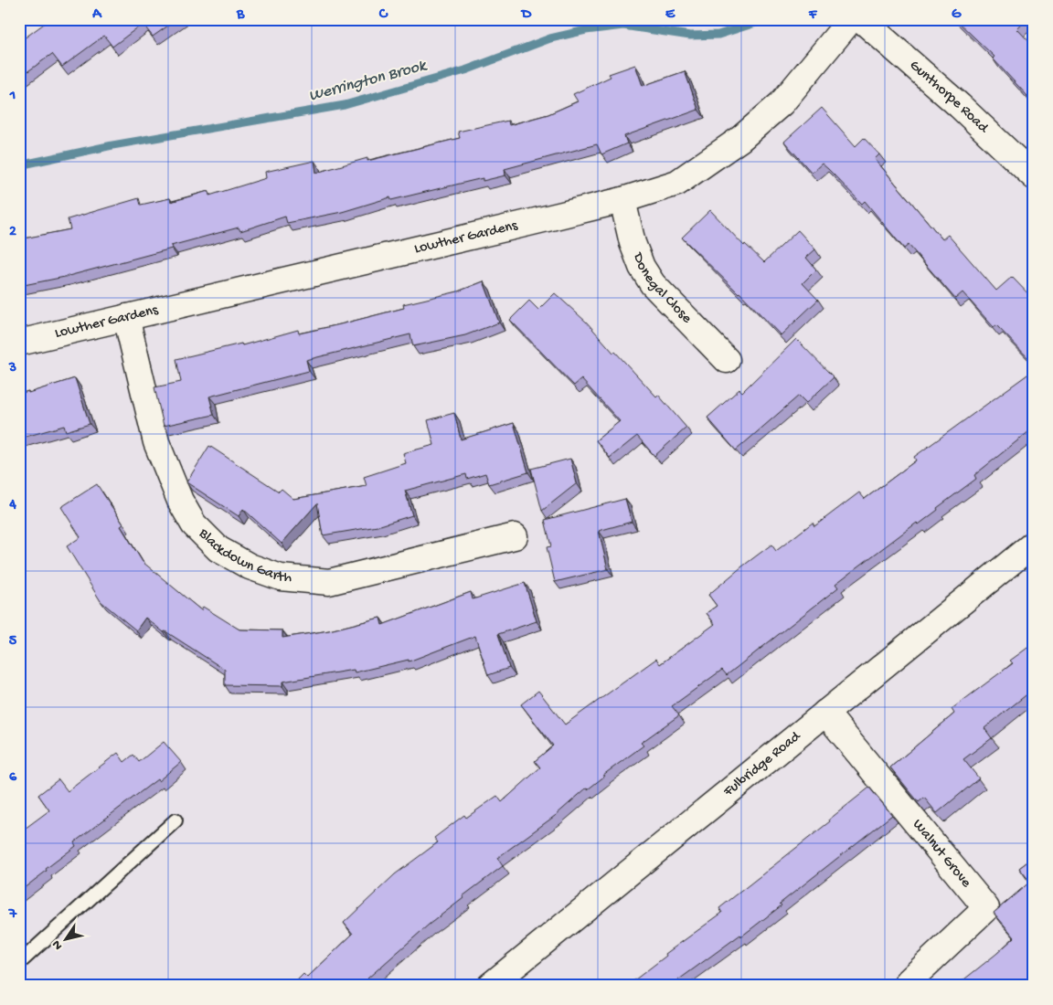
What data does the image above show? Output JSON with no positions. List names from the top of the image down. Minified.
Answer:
{"streets":{"street":["Gunthorpe Road","Lowther Gardens","Donegal Close","Blackdown Garth","Fulbridge Road","Walnut Grove"]},"crossings":[["Lowther Gardens","Donegal Close"],["Lowther Gardens","Blackdown Garth"],["Fulbridge Road","Walnut Grove"]],"water":["Werrington Brook"],"north":"bottom left","grid":{"columns":["A","B","C","D","E","F","G"],"rows":["1","2","3","4","5","6","7"]}}
